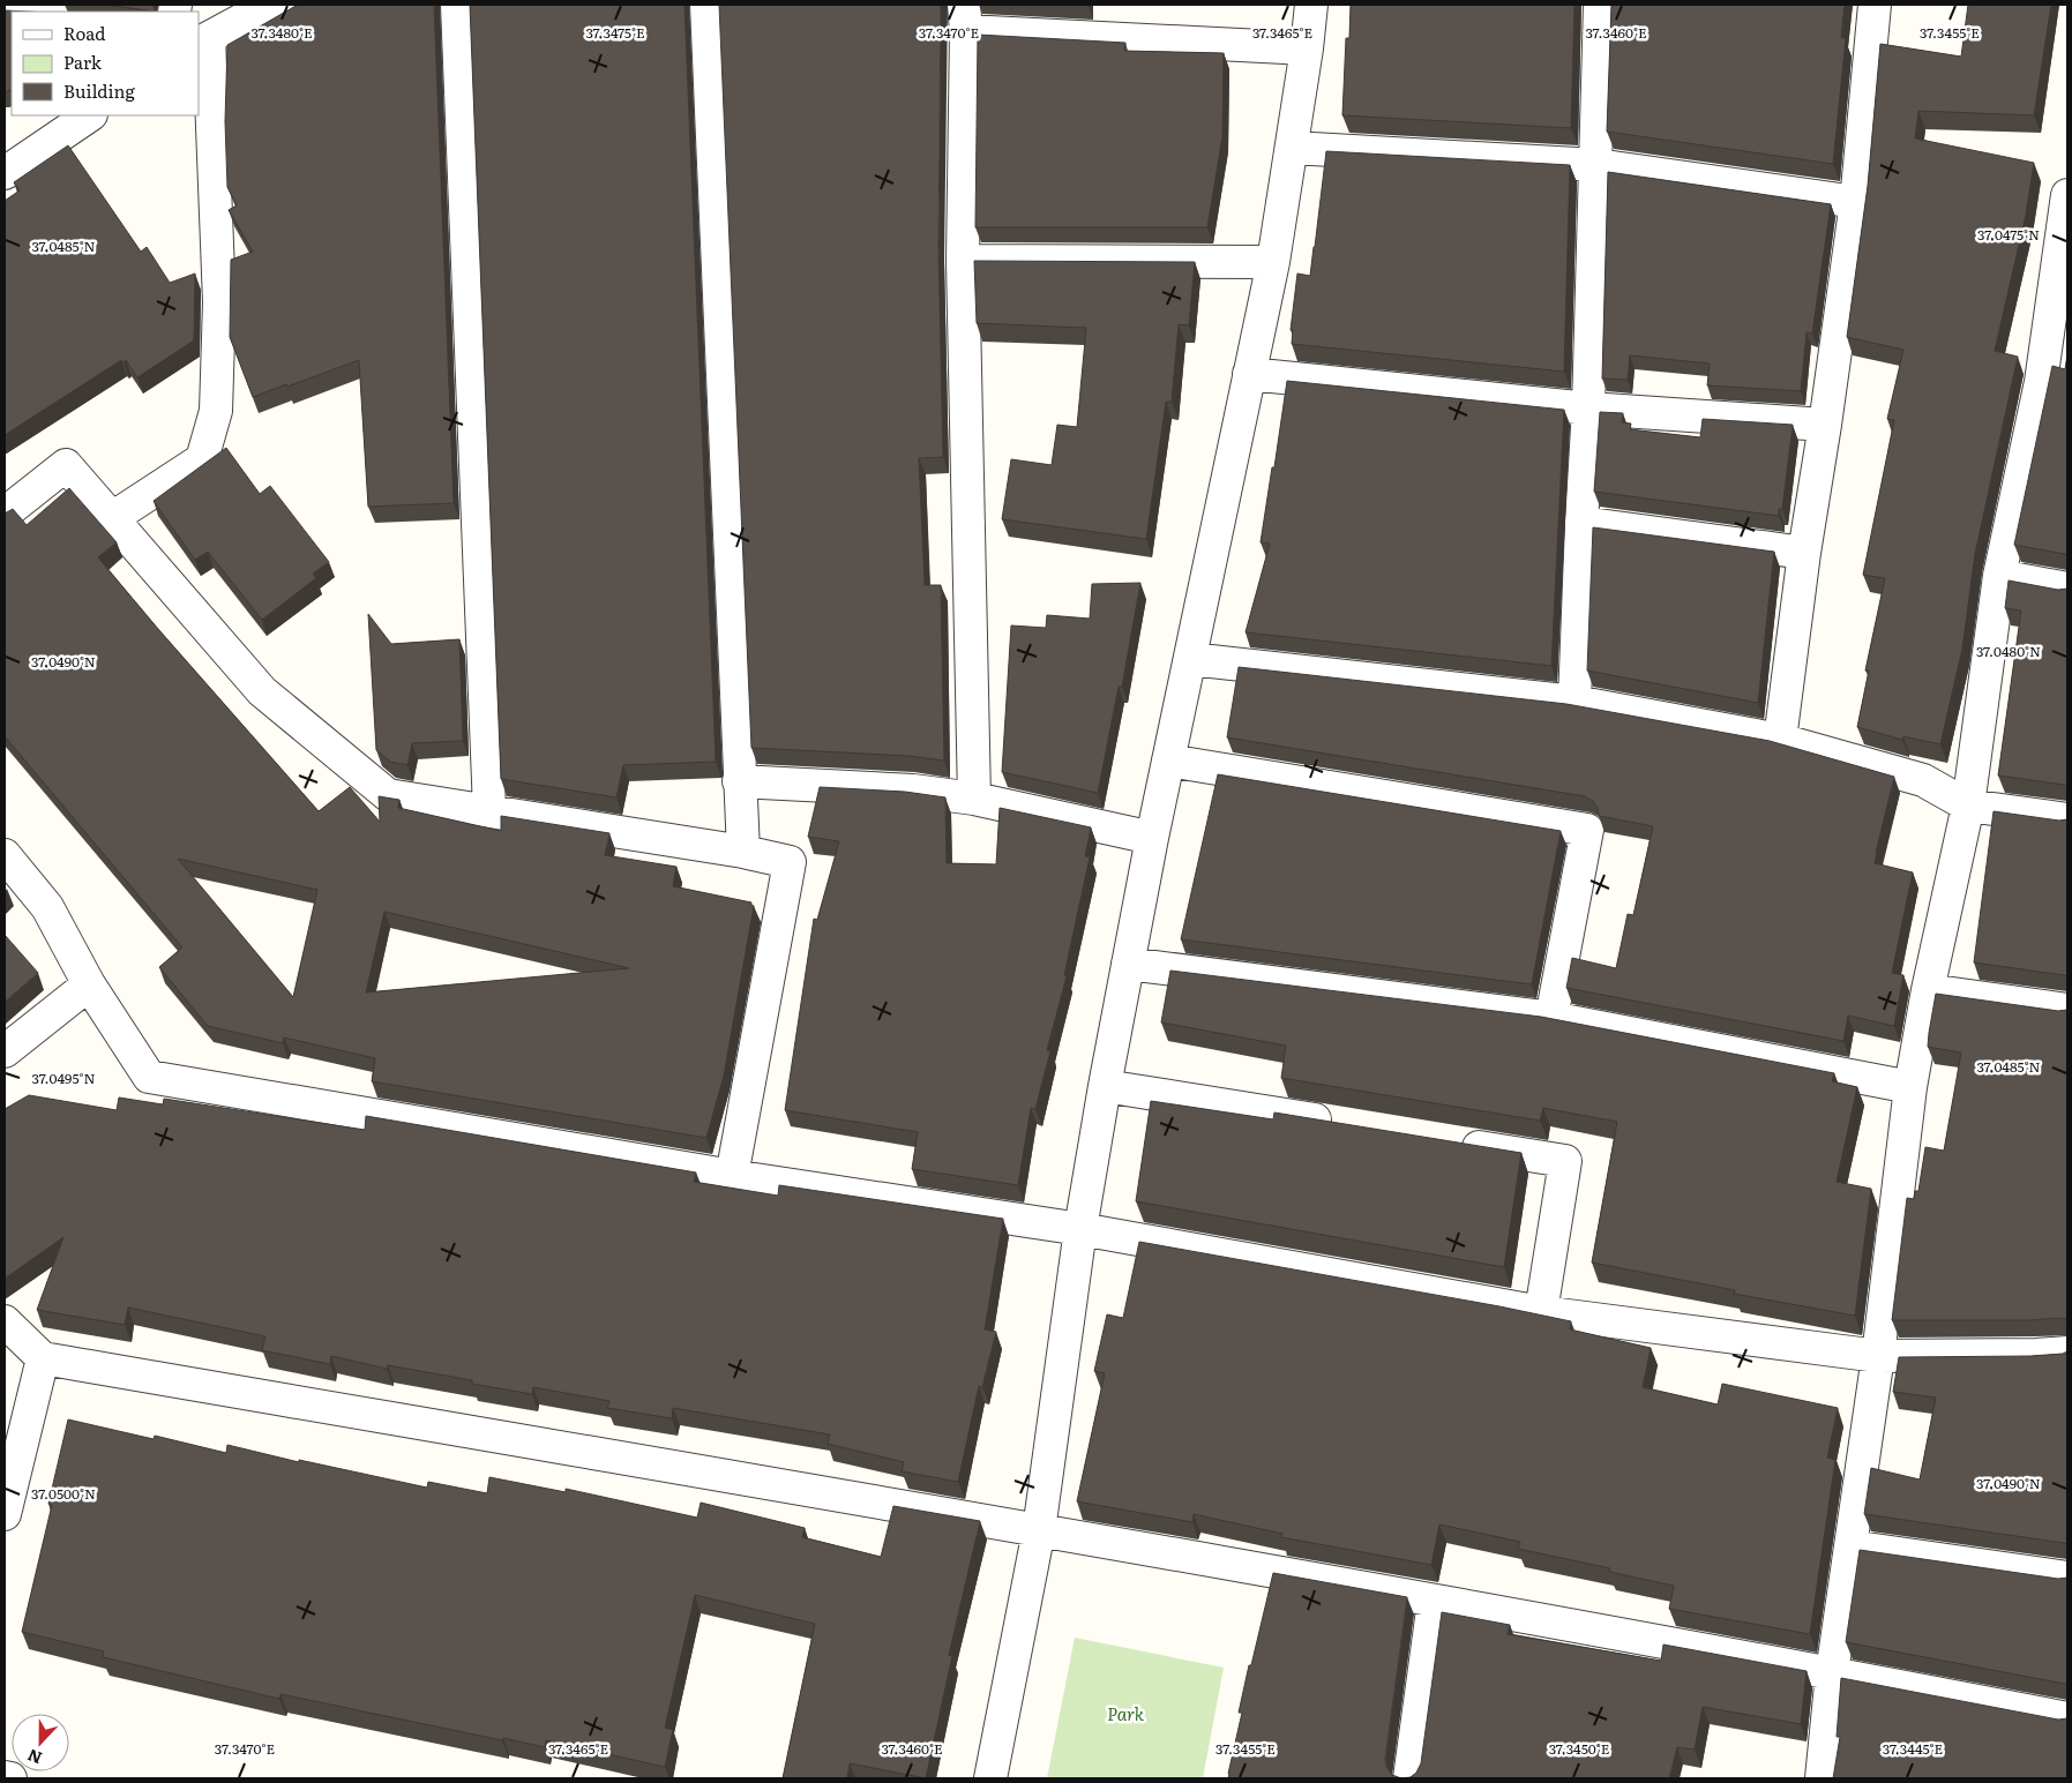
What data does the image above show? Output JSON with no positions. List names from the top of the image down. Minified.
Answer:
{"parks":["Park"],"legend":["Road","Park","Building"],"north":"bottom","coordinates":["37.3480°E","37.3475°E","37.3470°E","37.3465°E","37.3460°E","37.3455°E","37.0475°N","37.0485°N","37.0480°N","37.0490°N","37.0495°N","37.0500°N","37.3450°E","37.3445°E"]}
